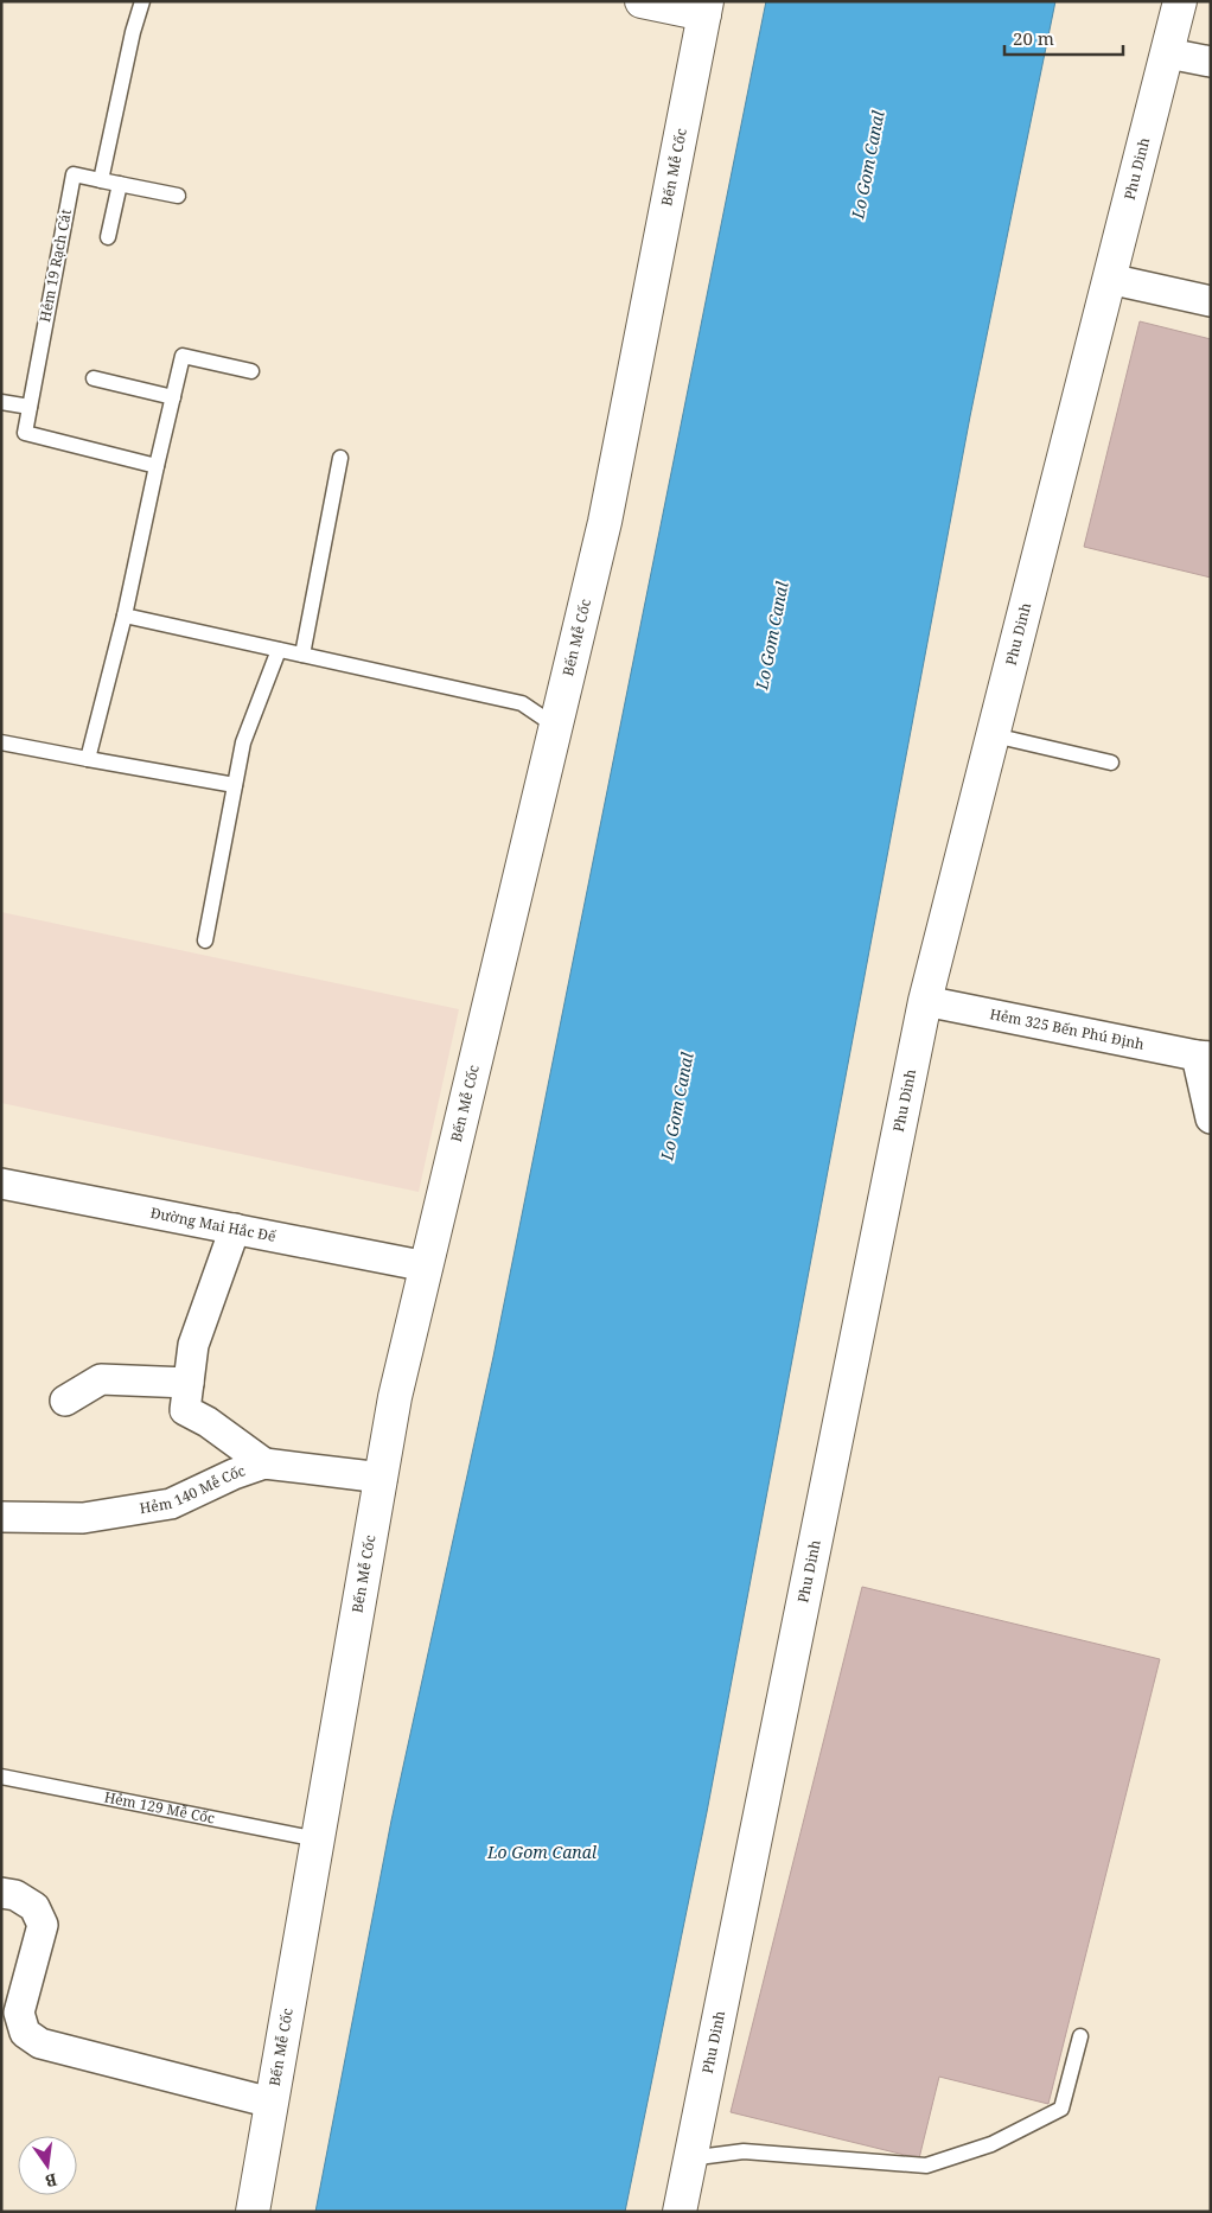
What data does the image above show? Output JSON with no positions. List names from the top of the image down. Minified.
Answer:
{"streets":{"street":["Bến Mễ Cốc","Phu Dinh","Hẻm 325 Bến Phú Định","Đường Mai Hắc Đế","Hẻm 140 Mễ Cốc"],"lane":["Hẻm 19 Rạch Cát","Hẻm 129 Mễ Cốc"]},"crossings":[["Bến Mễ Cốc","Đường Mai Hắc Đế"],["Bến Mễ Cốc","Hẻm 140 Mễ Cốc"],["Bến Mễ Cốc","Hẻm 129 Mễ Cốc"],["Phu Dinh","Hẻm 325 Bến Phú Định"]],"water":["Lo Gom Canal"],"scale_bar":"20 m","north":"bottom"}
